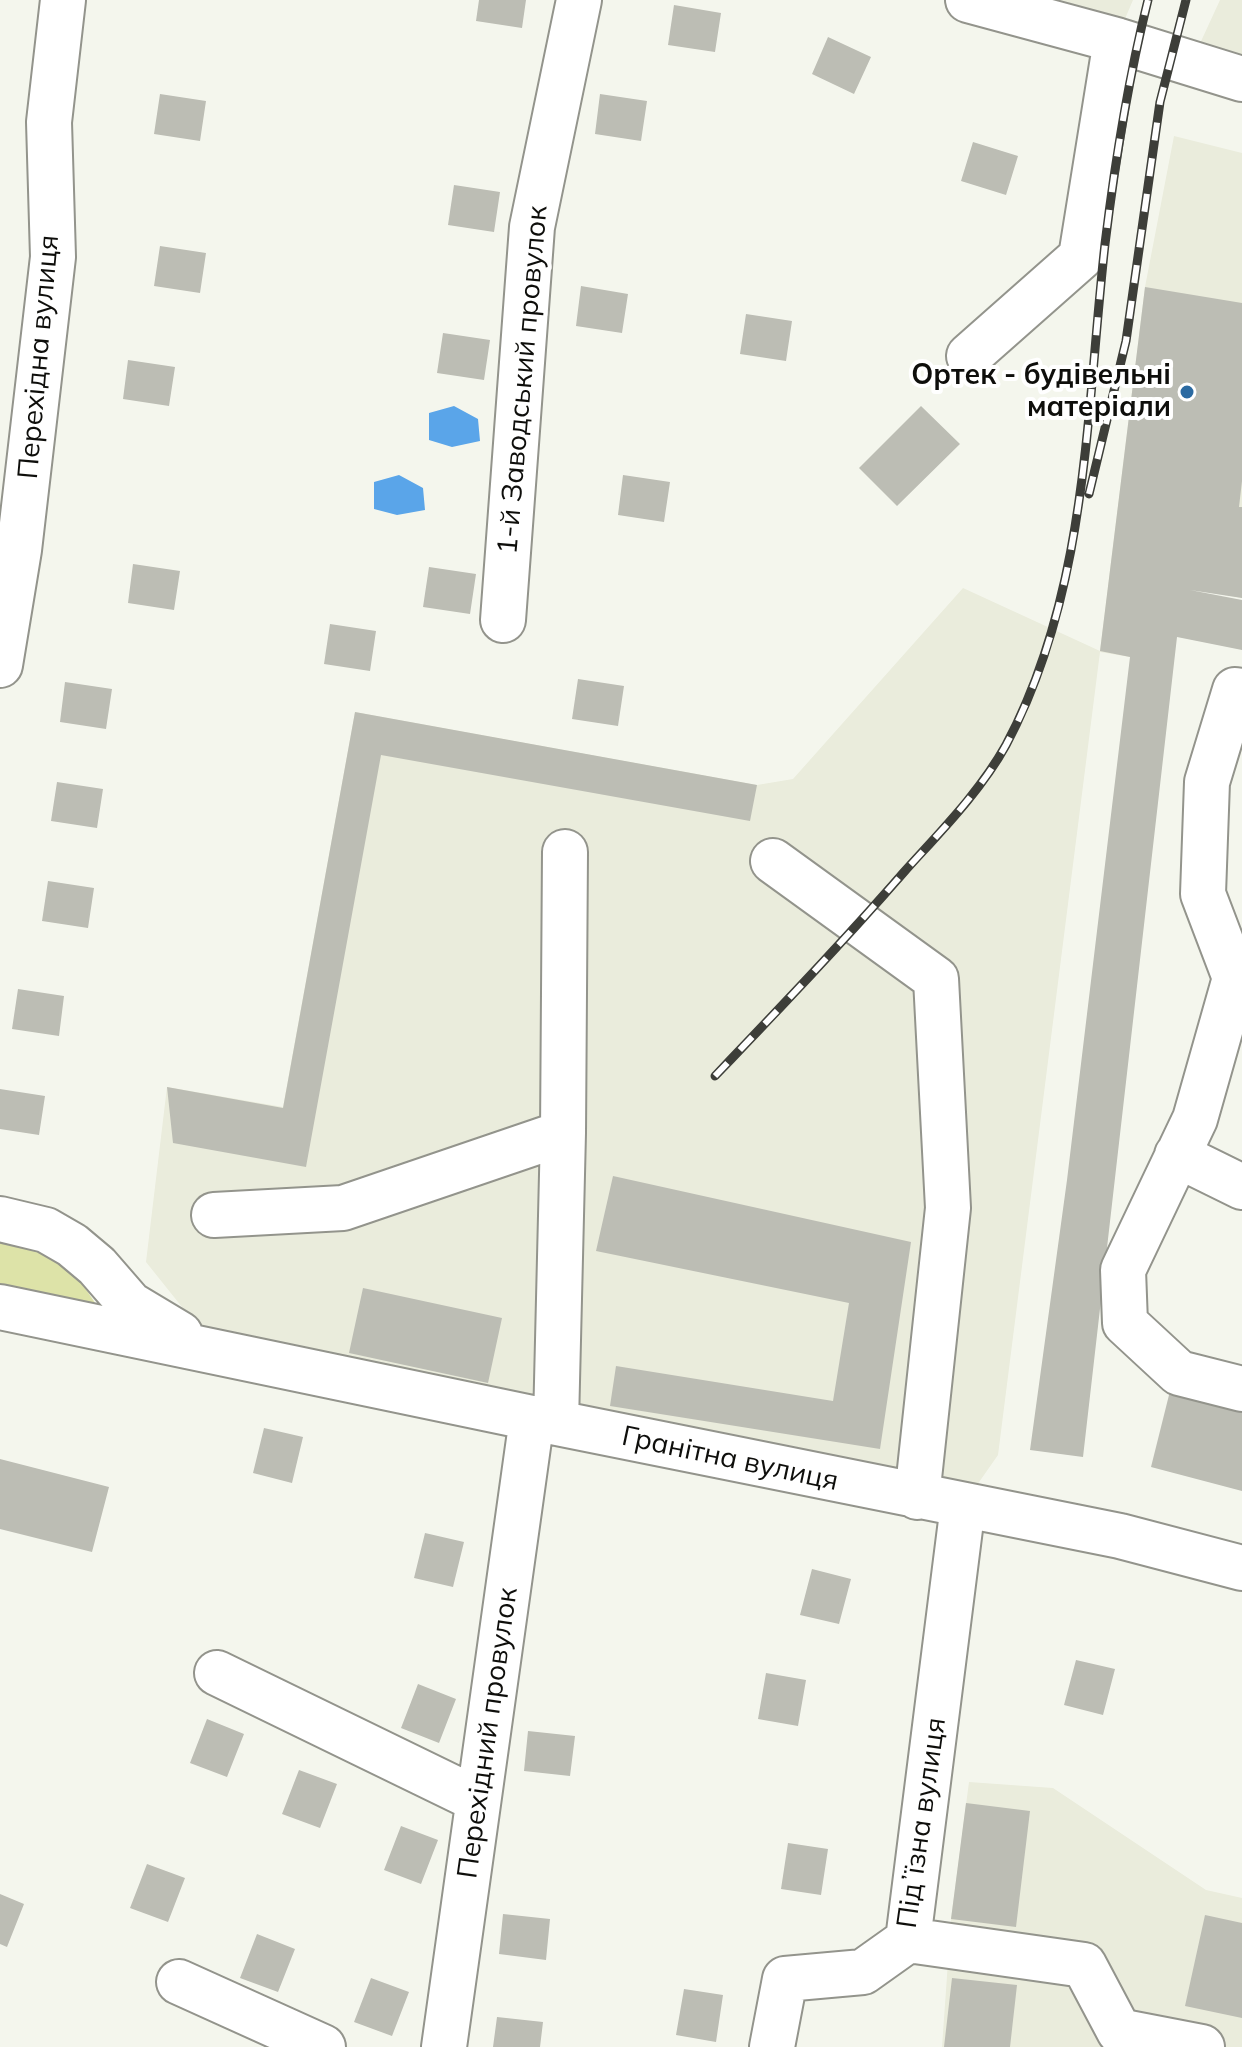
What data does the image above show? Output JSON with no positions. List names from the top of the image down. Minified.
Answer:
{"streets":{"street":["Перехідна вулиця","1-й Заводський провулок","Гранітна вулиця","Перехідний провулок","Підʼїзна вулиця"]},"crossings":[["Гранітна вулиця","Перехідний провулок"],["Гранітна вулиця","Підʼїзна вулиця"]],"places":["Ортек - будівельні матеріали"]}
